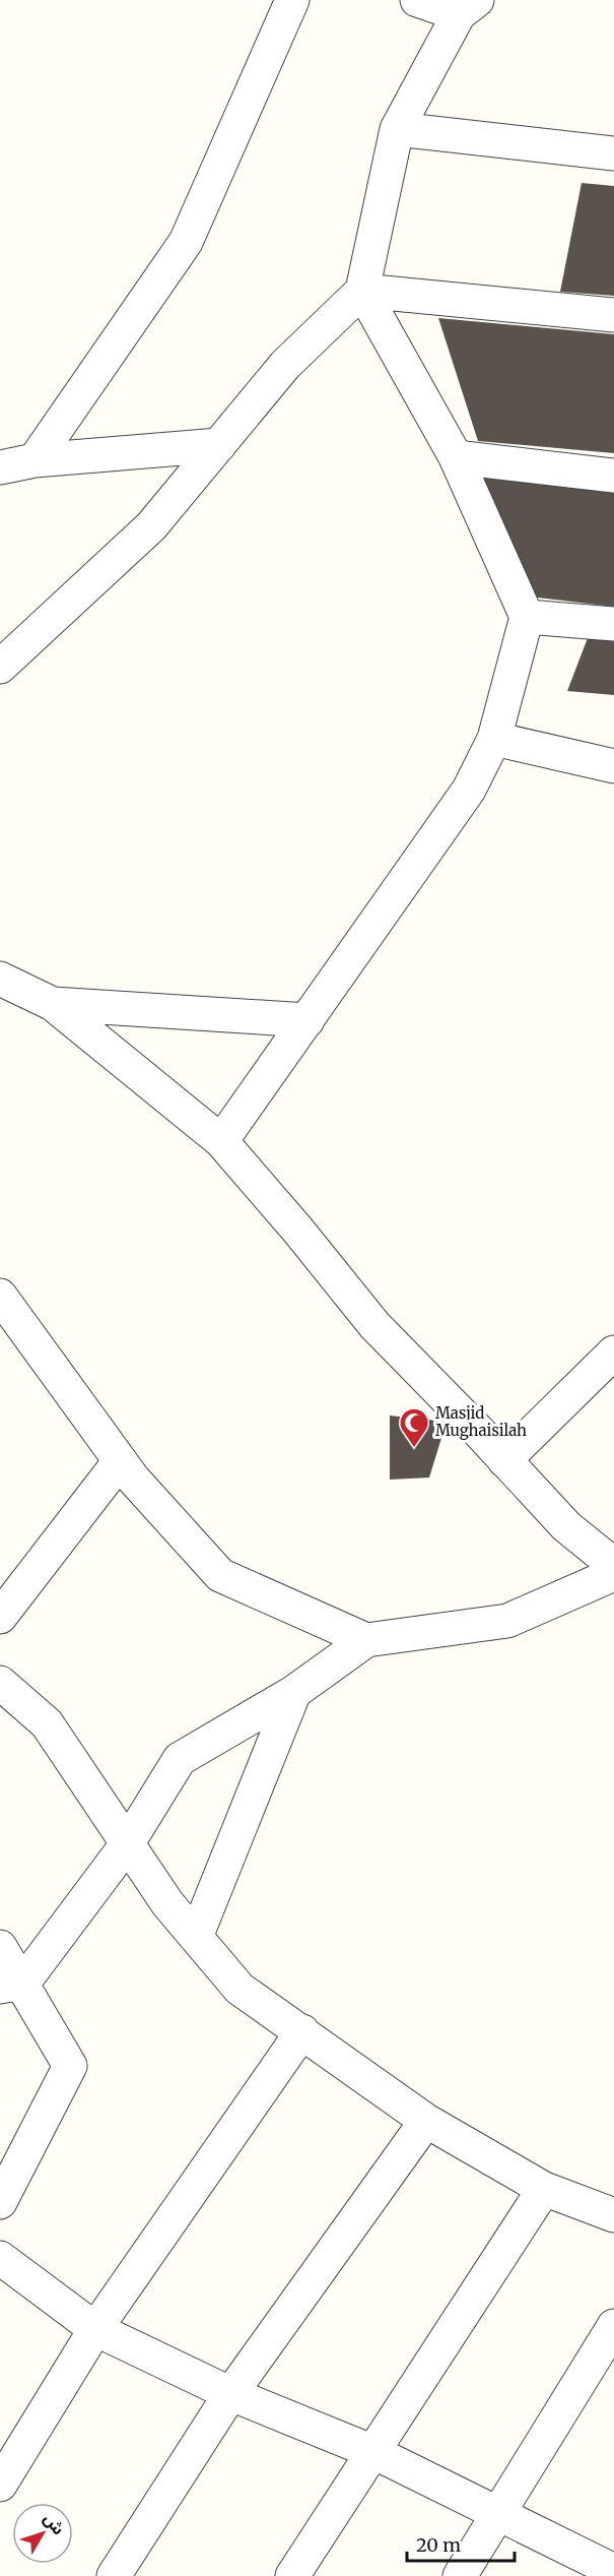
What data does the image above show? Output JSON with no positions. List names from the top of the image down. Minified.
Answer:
{"places":{"mosque":["Masjid Mughaisilah"]},"scale_bar":"20 m","north":"top right"}
